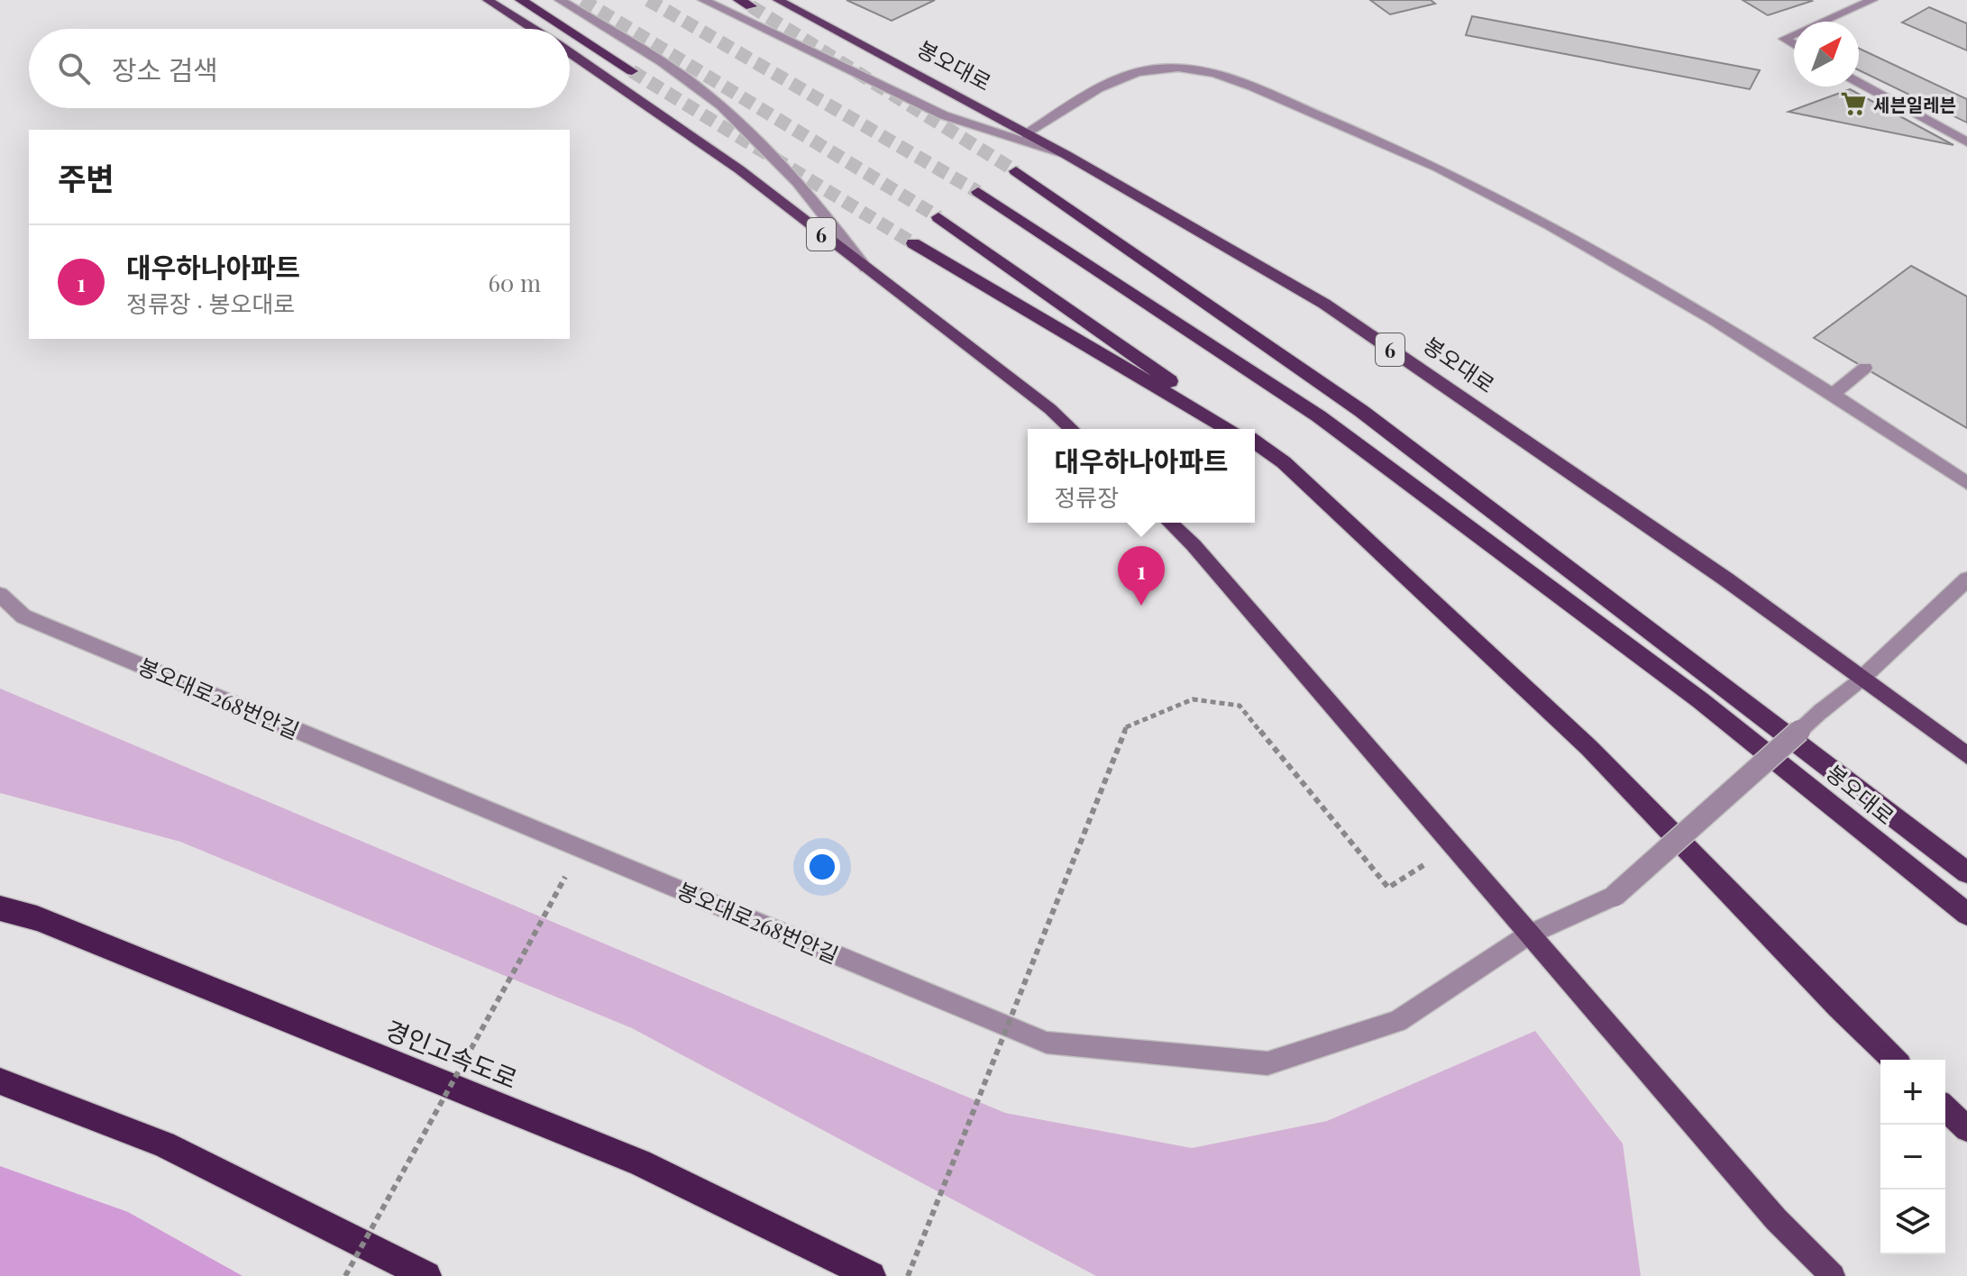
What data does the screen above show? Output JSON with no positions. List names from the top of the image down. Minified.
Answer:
{"streets":{"highway":["봉오대로","경인고속도로"],"main road":["6"],"street":["봉오대로268번안길"]},"crossings":[["봉오대로","봉오대로268번안길"]],"places":{"supermarket":["세븐일레븐"]},"north":"top right","page":{"search":"장소 검색","heading":"주변","list":[{"mark":"1","name":"대우하나아파트","note":"정류장 · 봉오대로","value":"60 m"}],"popup":["대우하나아파트","정류장"],"pins":"1","map_buttons":["+","−"]}}
